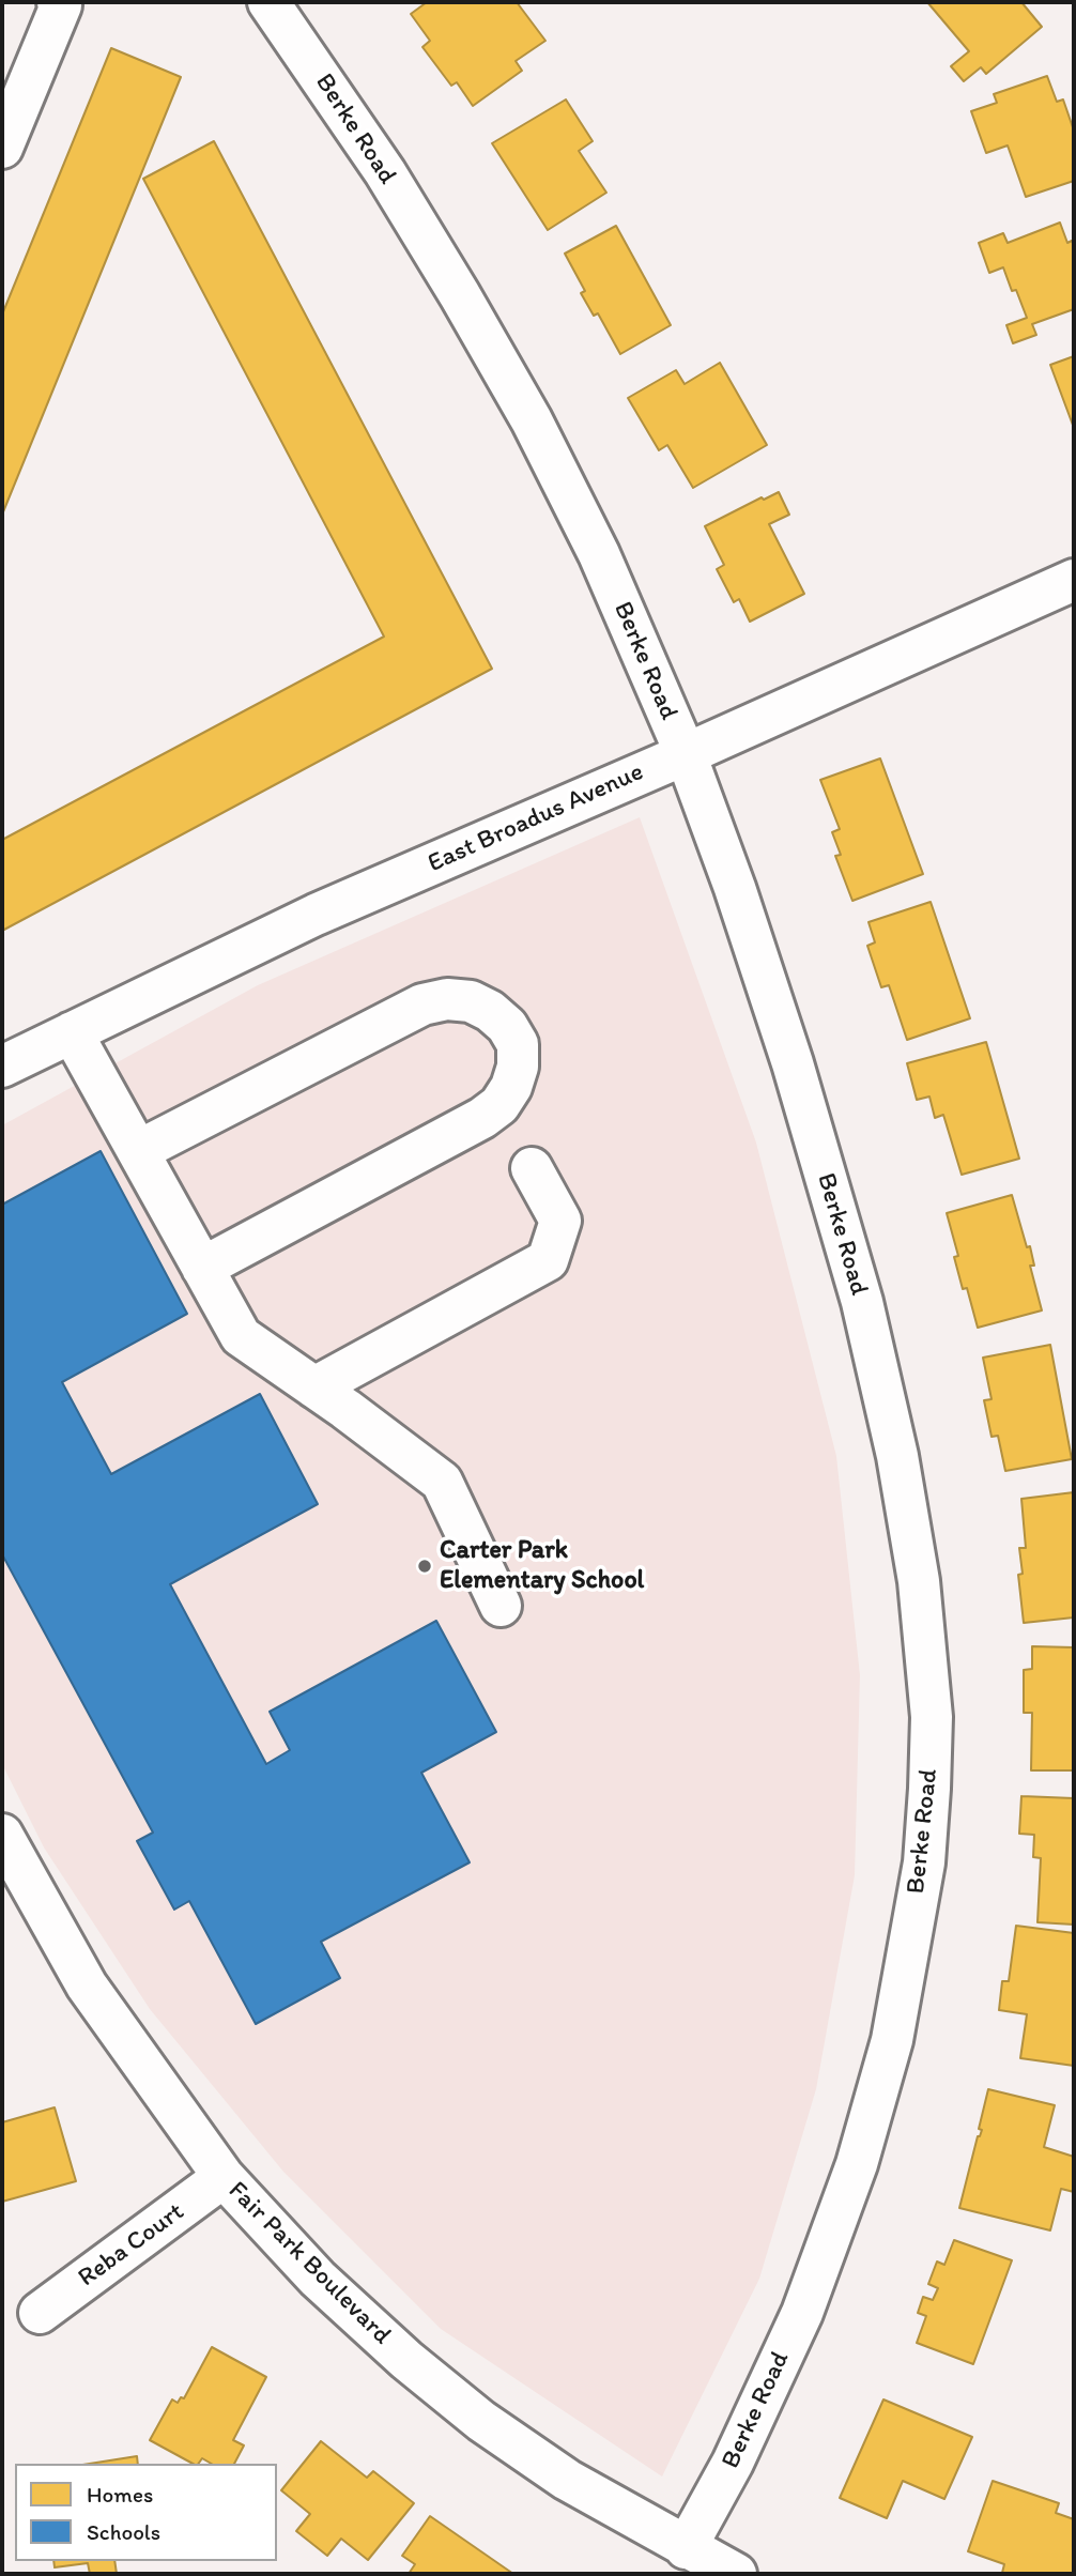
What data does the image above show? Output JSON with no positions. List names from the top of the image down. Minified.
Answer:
{"streets":{"street":["Berke Road","East Broadus Avenue","Reba Court","Fair Park Boulevard"]},"crossings":[["Berke Road","East Broadus Avenue"],["Berke Road","Fair Park Boulevard"],["Reba Court","Fair Park Boulevard"]],"places":["Carter Park Elementary School"],"legend":["Homes","Schools"]}
